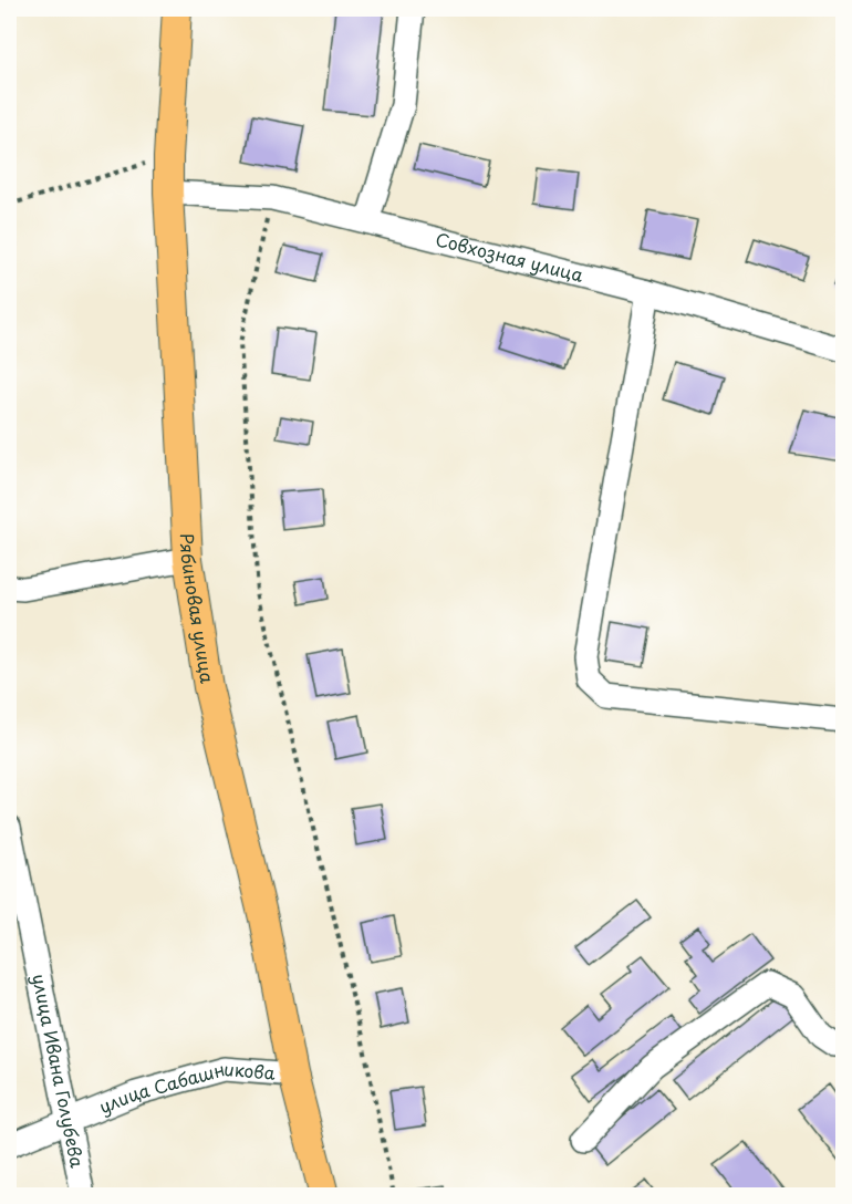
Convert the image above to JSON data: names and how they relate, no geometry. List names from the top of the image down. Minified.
{"streets":{"main road":["Рябиновая улица"],"street":["Совхозная улица","улица Ивана Голубева","улица Сабашникова"]},"crossings":[["Совхозная улица","Рябиновая улица"],["Рябиновая улица","улица Сабашникова"],["улица Ивана Голубева","улица Сабашникова"]]}
